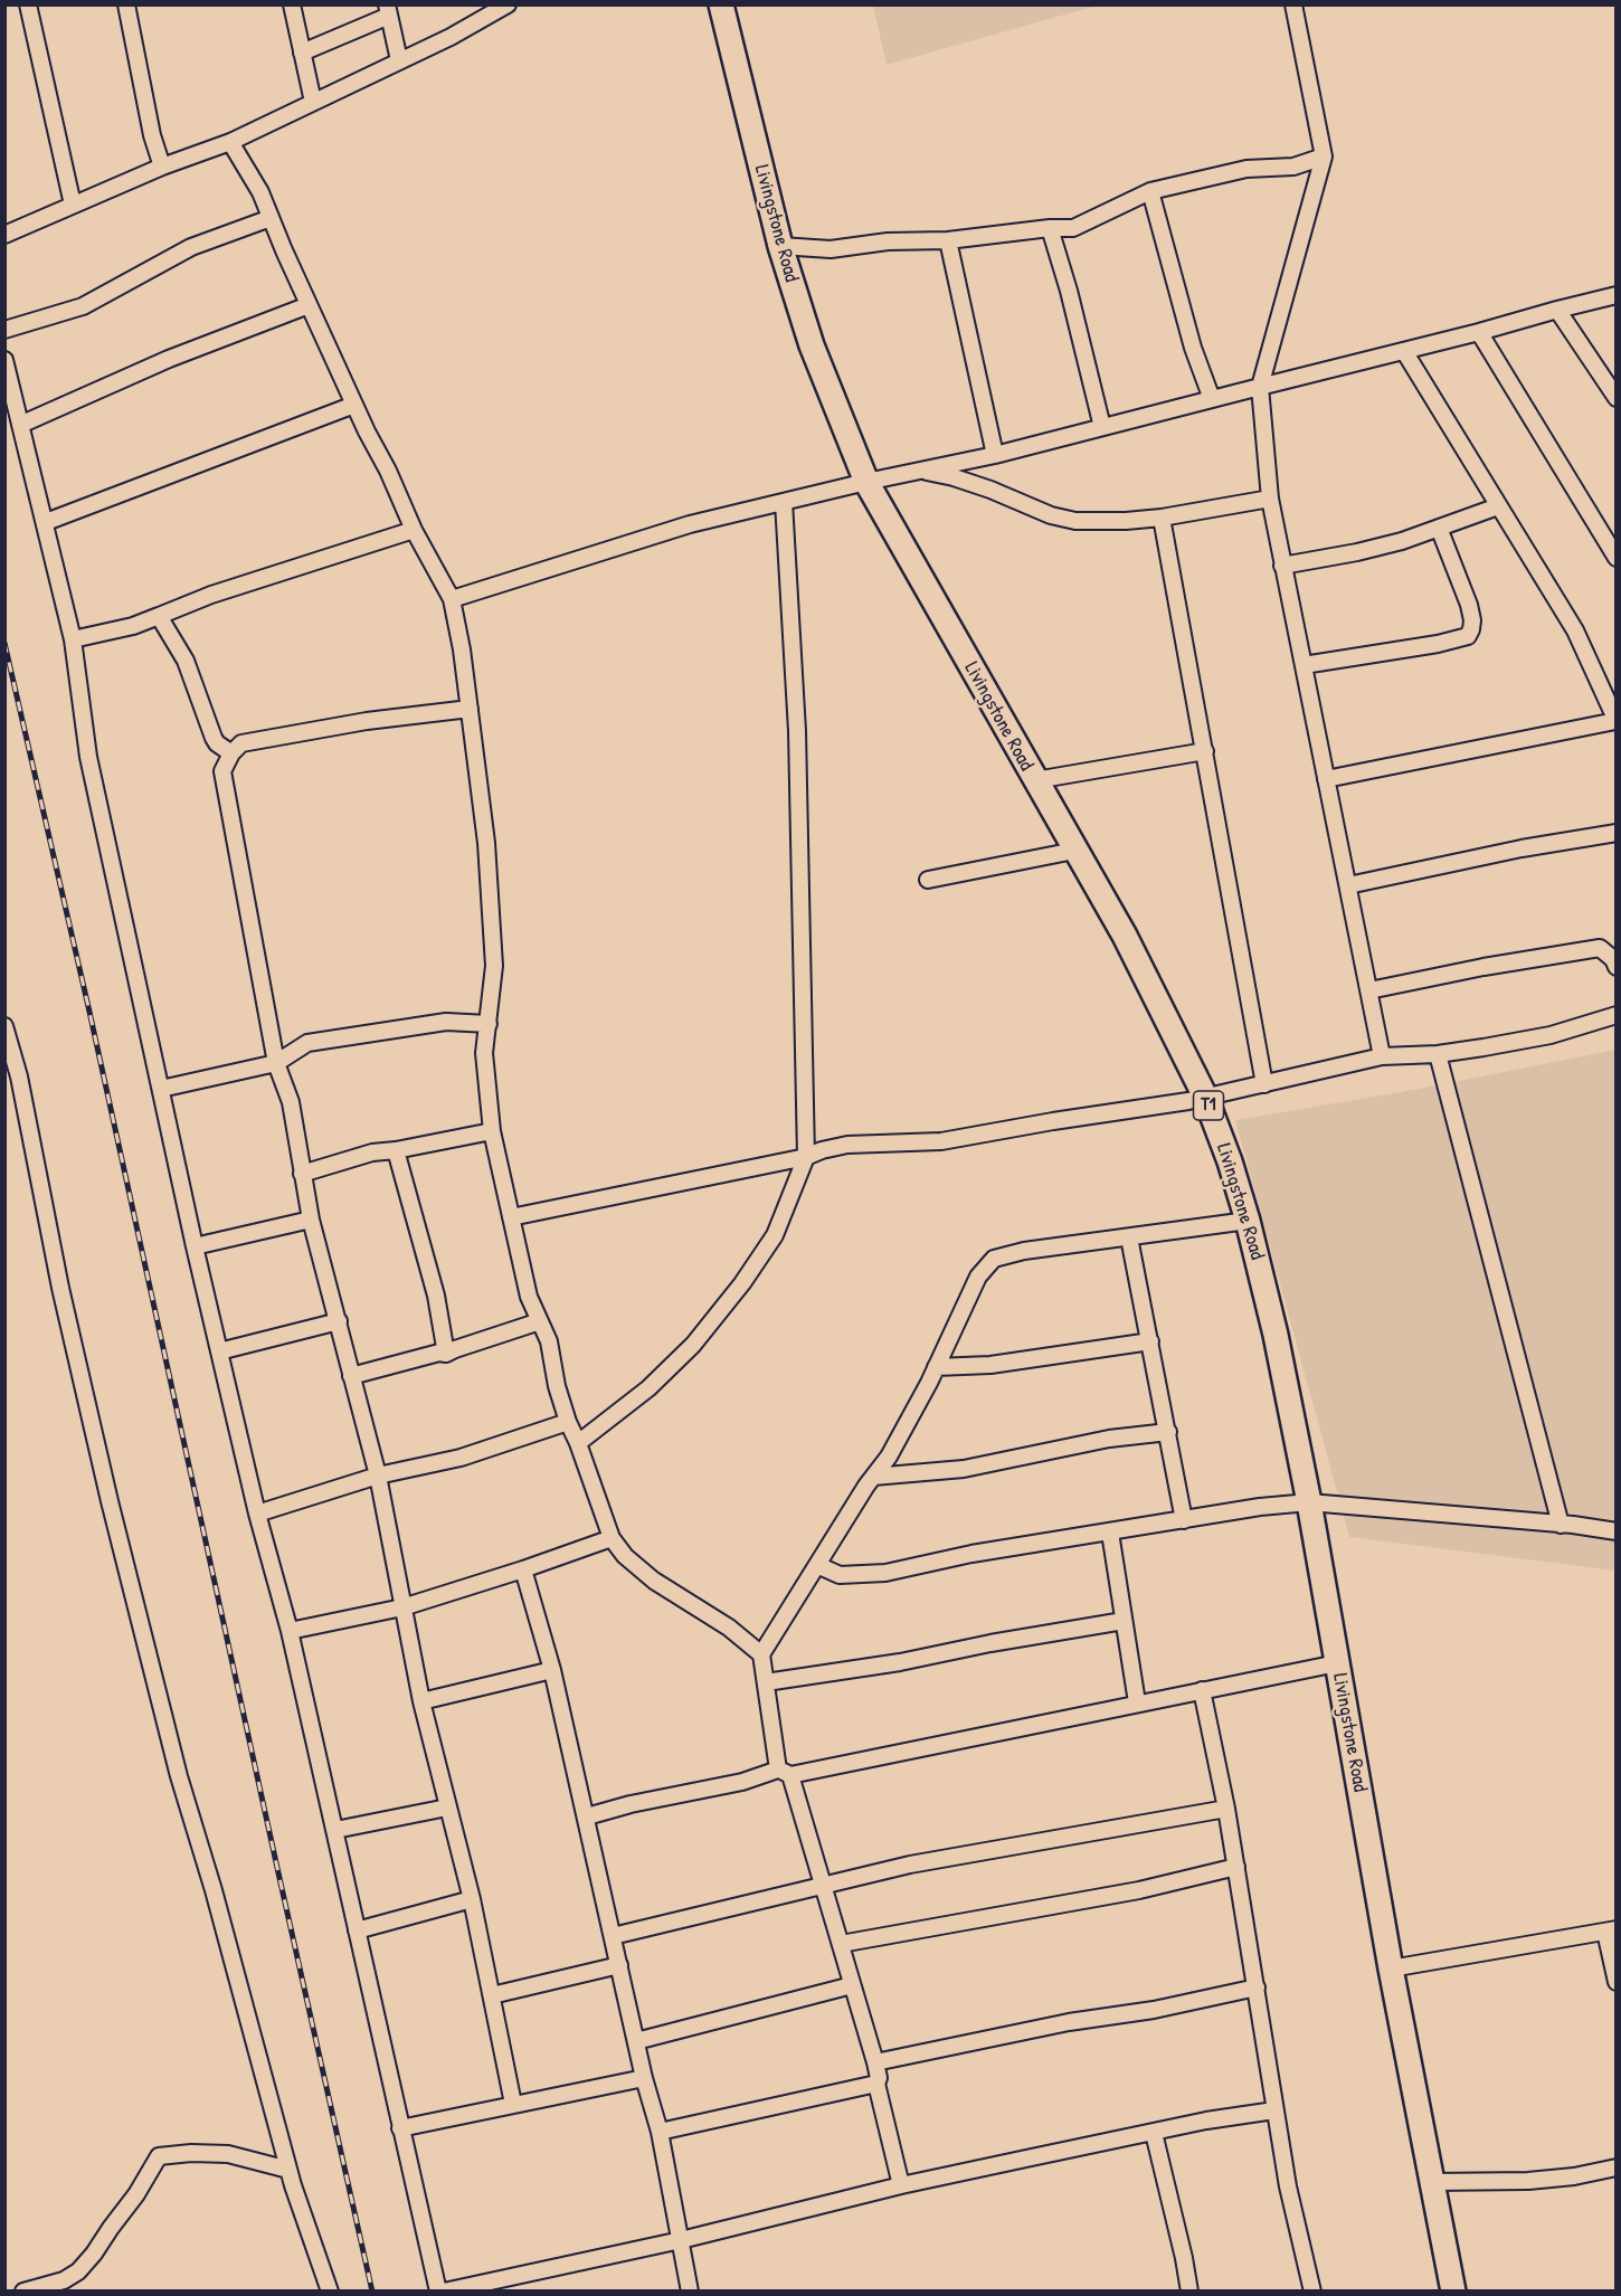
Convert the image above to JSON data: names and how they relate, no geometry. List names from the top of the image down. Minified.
{"streets":{"highway":["Livingstone Road","T1"]}}
